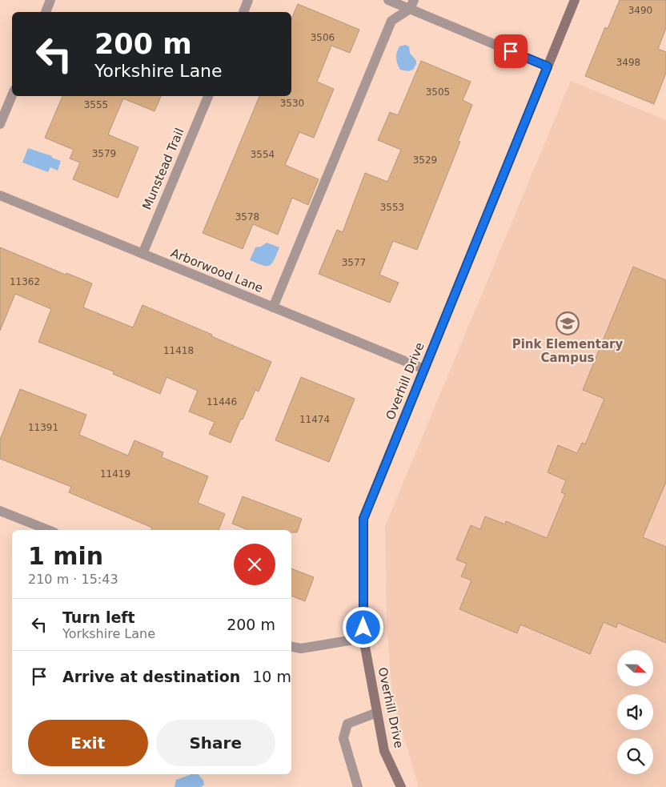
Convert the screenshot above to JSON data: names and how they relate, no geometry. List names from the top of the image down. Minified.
{"streets":{"street":["Munstead Trail","Arborwood Lane","Overhill Drive"]},"crossings":[["Munstead Trail","Arborwood Lane"],["Arborwood Lane","Overhill Drive"]],"places":{"school or university":["Pink Elementary Campus"]},"house_numbers":["3490","3506","3498","3505","3530","3555","3579","3554","3529","3553","3578","3577","11362","11418","11446","11474","11391","11419"],"north":"right","page":{"turn":["200 m","Yorkshire Lane"],"heading":["1 min","210 m · 15:43"],"list":[{"name":"Turn left","note":"Yorkshire Lane","value":"200 m"},{"name":"Arrive at destination","value":"10 m"}],"buttons":["Exit","Share"]}}
